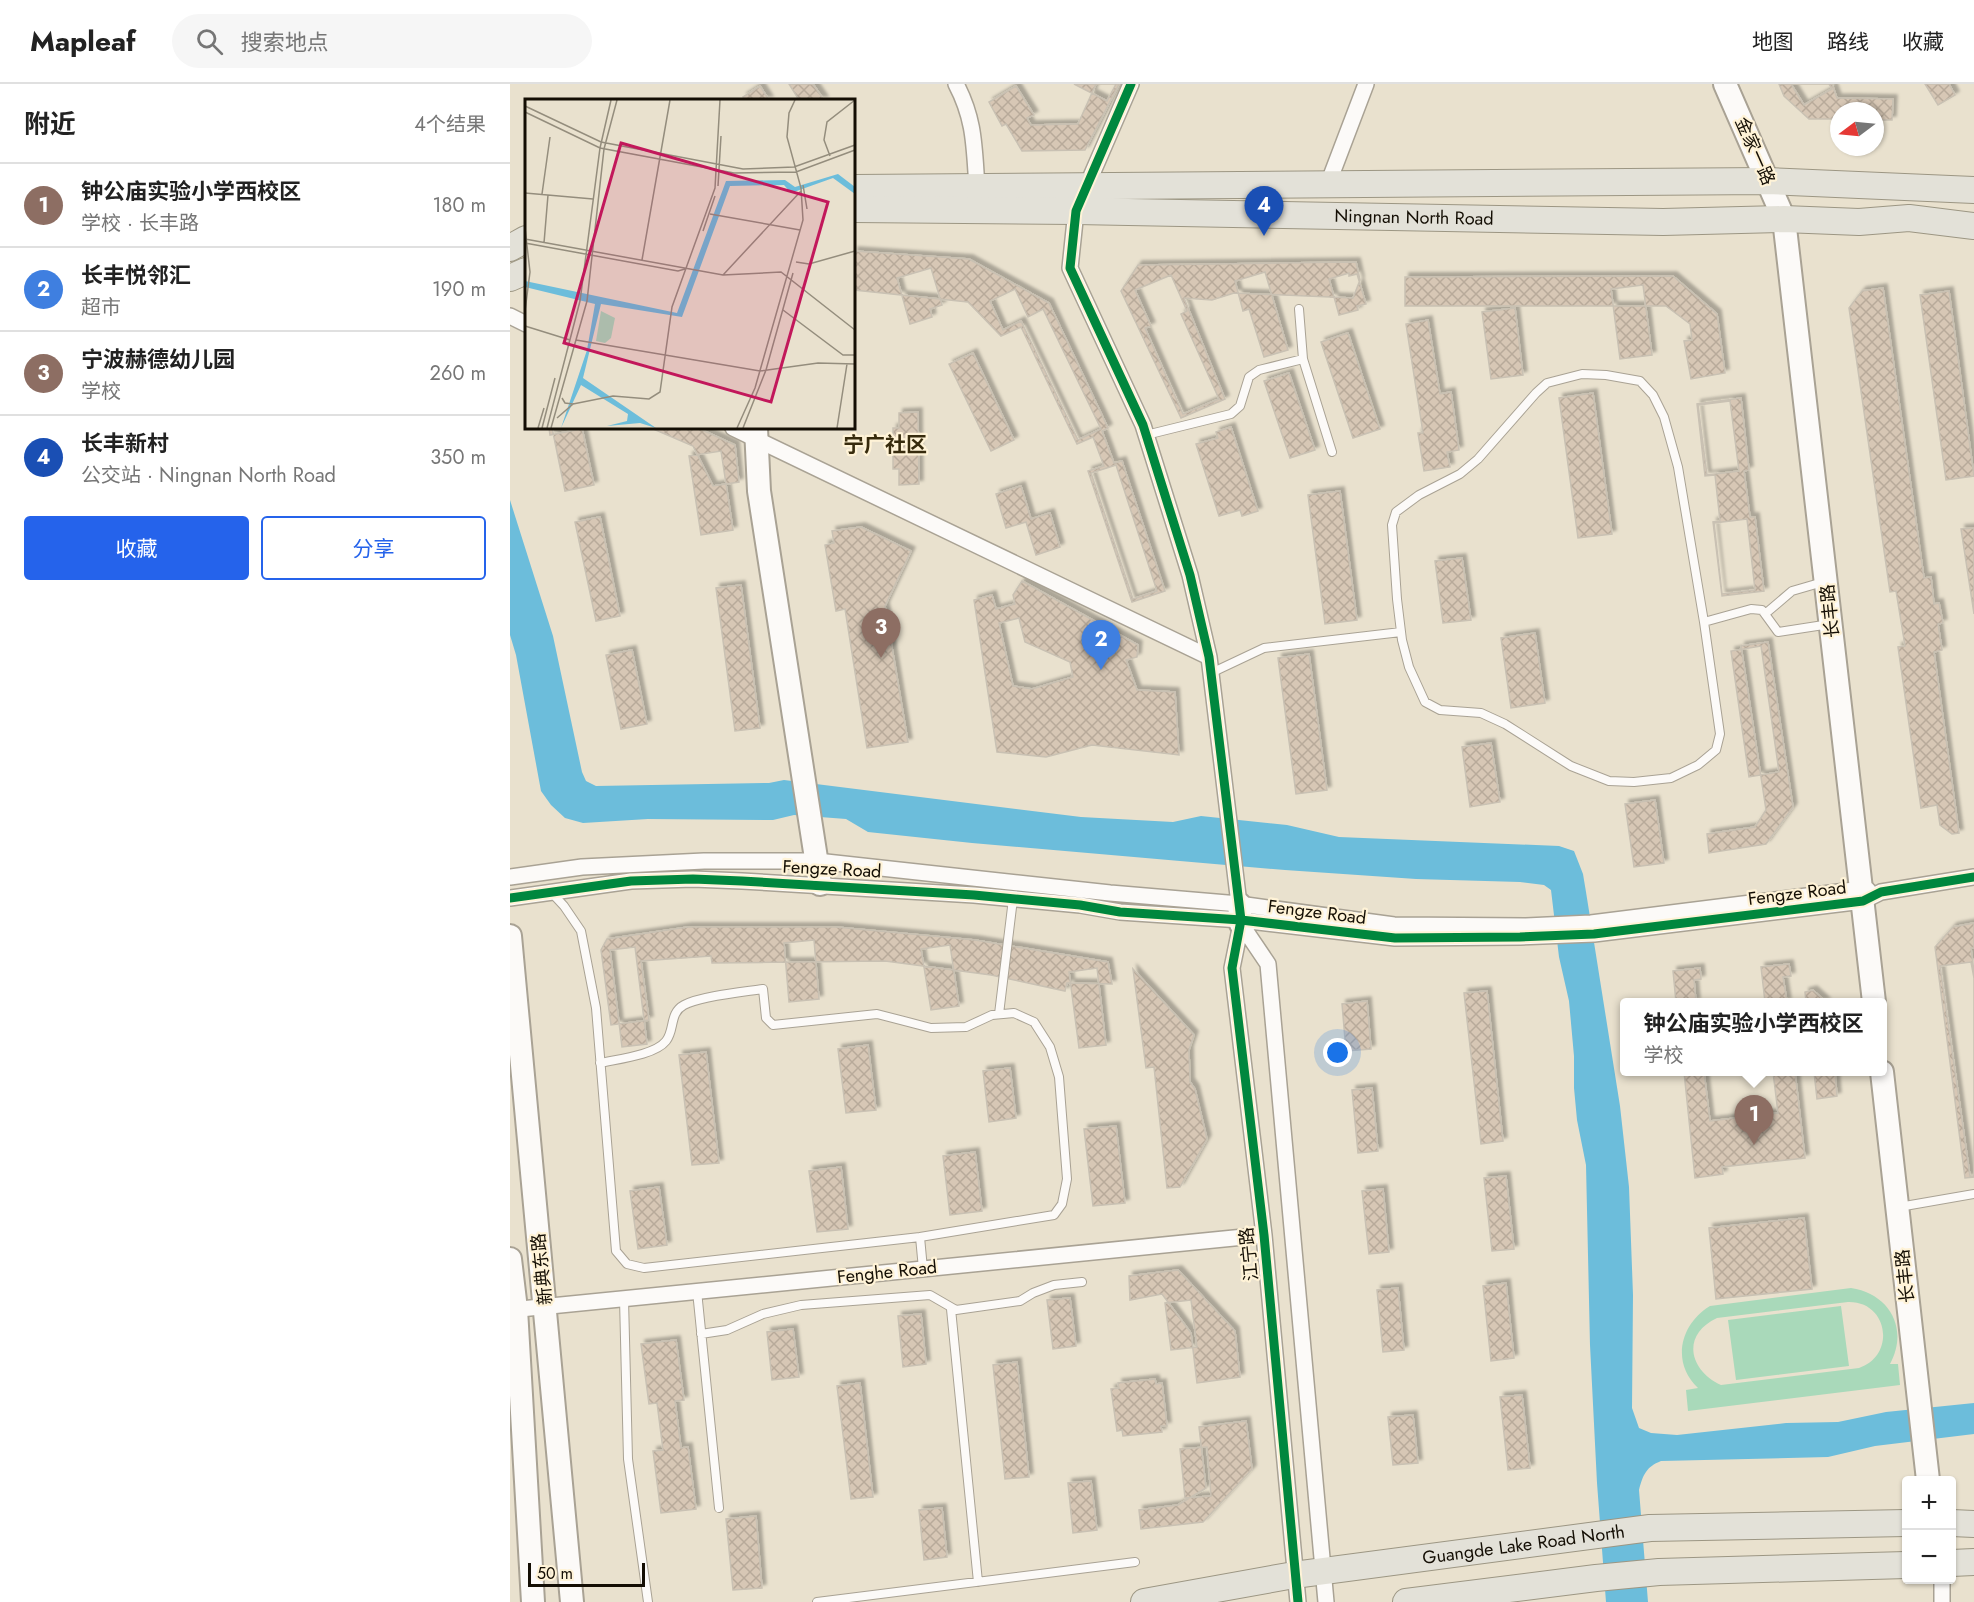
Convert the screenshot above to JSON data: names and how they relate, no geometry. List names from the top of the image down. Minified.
{"streets":{"main road":["Ningnan North Road","Guangde Lake Road North"],"street":["金家一路","长丰路","Fengze Road","江宁路","新典东路","Fenghe Road"]},"crossings":[["金家一路","Ningnan North Road"],["金家一路","长丰路"],["Ningnan North Road","长丰路"],["长丰路","Fengze Road"],["Fengze Road","江宁路"],["江宁路","Fenghe Road"],["江宁路","Guangde Lake Road North"],["新典东路","Fenghe Road"]],"districts":["宁广社区"],"scale_bar":"50 m","north":"left","page":{"header":"Mapleaf","search":"搜索地点","nav":["地图","路线","收藏"],"heading":["附近","4个结果"],"list":[{"mark":"1","name":"钟公庙实验小学西校区","note":"学校 · 长丰路","value":"180 m"},{"mark":"2","name":"长丰悦邻汇","note":"超市","value":"190 m"},{"mark":"3","name":"宁波赫德幼儿园","note":"学校","value":"260 m"},{"mark":"4","name":"长丰新村","note":"公交站 · Ningnan North Road","value":"350 m"}],"pins":["4","3","2","1"],"buttons":["收藏","分享"],"popup":["钟公庙实验小学西校区","学校"],"map_buttons":["+","−"],"scale":"50 m"}}
